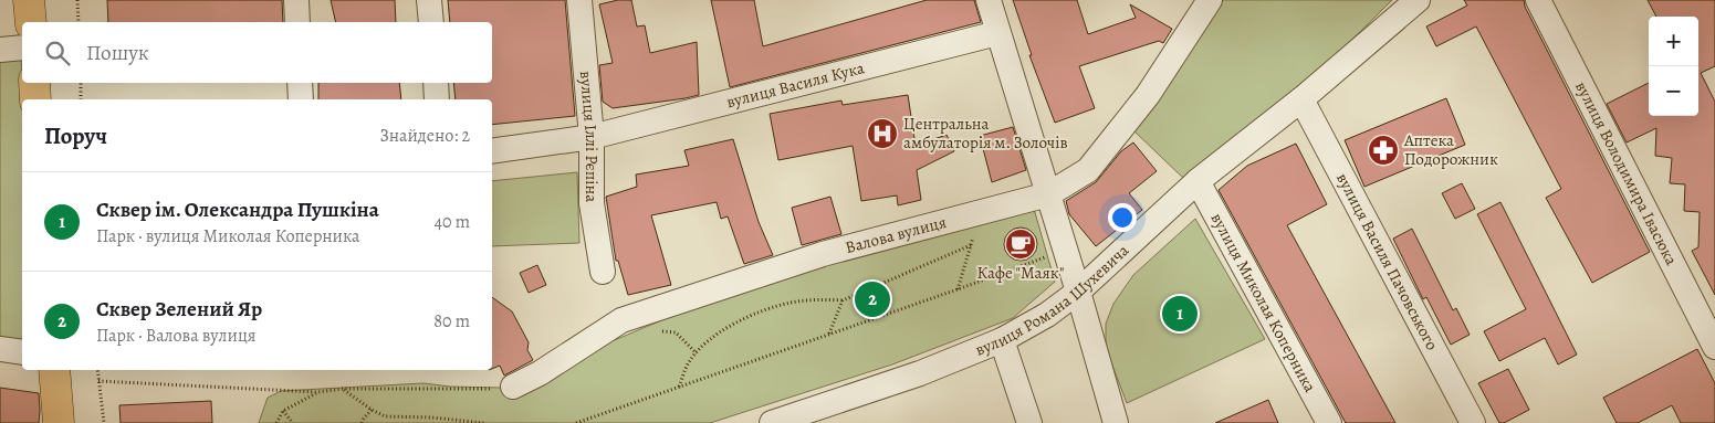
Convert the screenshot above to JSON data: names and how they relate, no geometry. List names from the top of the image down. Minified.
{"streets":{"street":["вулиця Василя Кука","вулиця Іллі Рєпіна","вулиця Володимира Івасюка","Валова вулиця","вулиця Василя Пачовського","вулиця Романа Шухевича","вулиця Миколая Коперника"]},"crossings":[["вулиця Василя Кука","вулиця Іллі Рєпіна"],["вулиця Василя Пачовського","вулиця Романа Шухевича"],["вулиця Романа Шухевича","вулиця Миколая Коперника"]],"places":{"hospital":["Центральна амбулаторія м. Золочів"],"pharmacy":["Аптека Подорожник"],"cafe":["Кафе \"Маяк\""]},"page":{"map_buttons":["+","−"],"search":"Пошук","heading":["Поруч","Знайдено: 2"],"list":[{"mark":"1","name":"Сквер ім. Олександра Пушкіна","note":"Парк · вулиця Миколая Коперника","value":"40 m"},{"mark":"2","name":"Сквер Зелений Яр","note":"Парк · Валова вулиця","value":"80 m"}],"pins":["2","1"]}}
